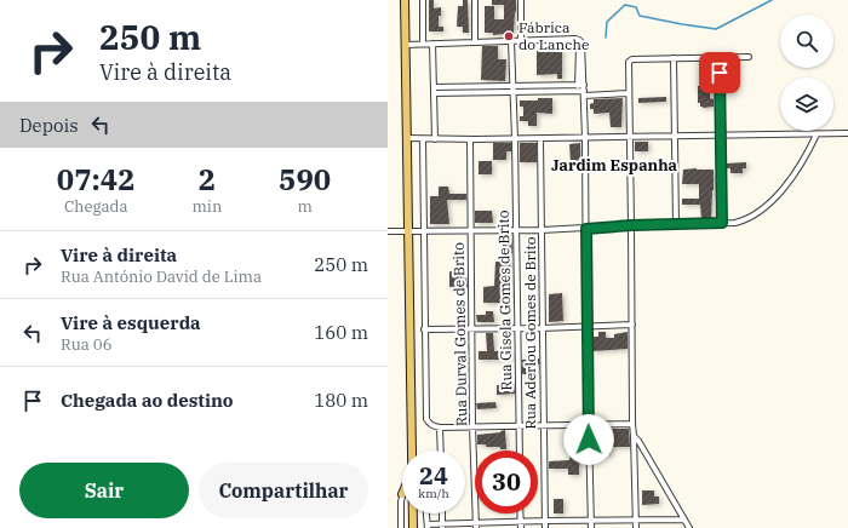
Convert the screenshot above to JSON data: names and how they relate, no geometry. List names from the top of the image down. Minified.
{"streets":{"street":["Rua Gisela Gomes de Brito","Rua Aderlou Gomes de Brito","Rua Durval Gomes de Brito"]},"districts":["Jardim Espanha"],"places":["Fábrica do Lanche"],"page":{"turn":["250 m","Vire à direita"],"then":"Depois","eta":["07:42","Chegada","2","min","590","m"],"list":[{"name":"Vire à direita","note":"Rua António David de Lima","value":"250 m"},{"name":"Vire à esquerda","note":"Rua 06","value":"160 m"},{"name":"Chegada ao destino","value":"180 m"}],"speed":"24 km/h","limit":"30","buttons":["Sair","Compartilhar"]}}
